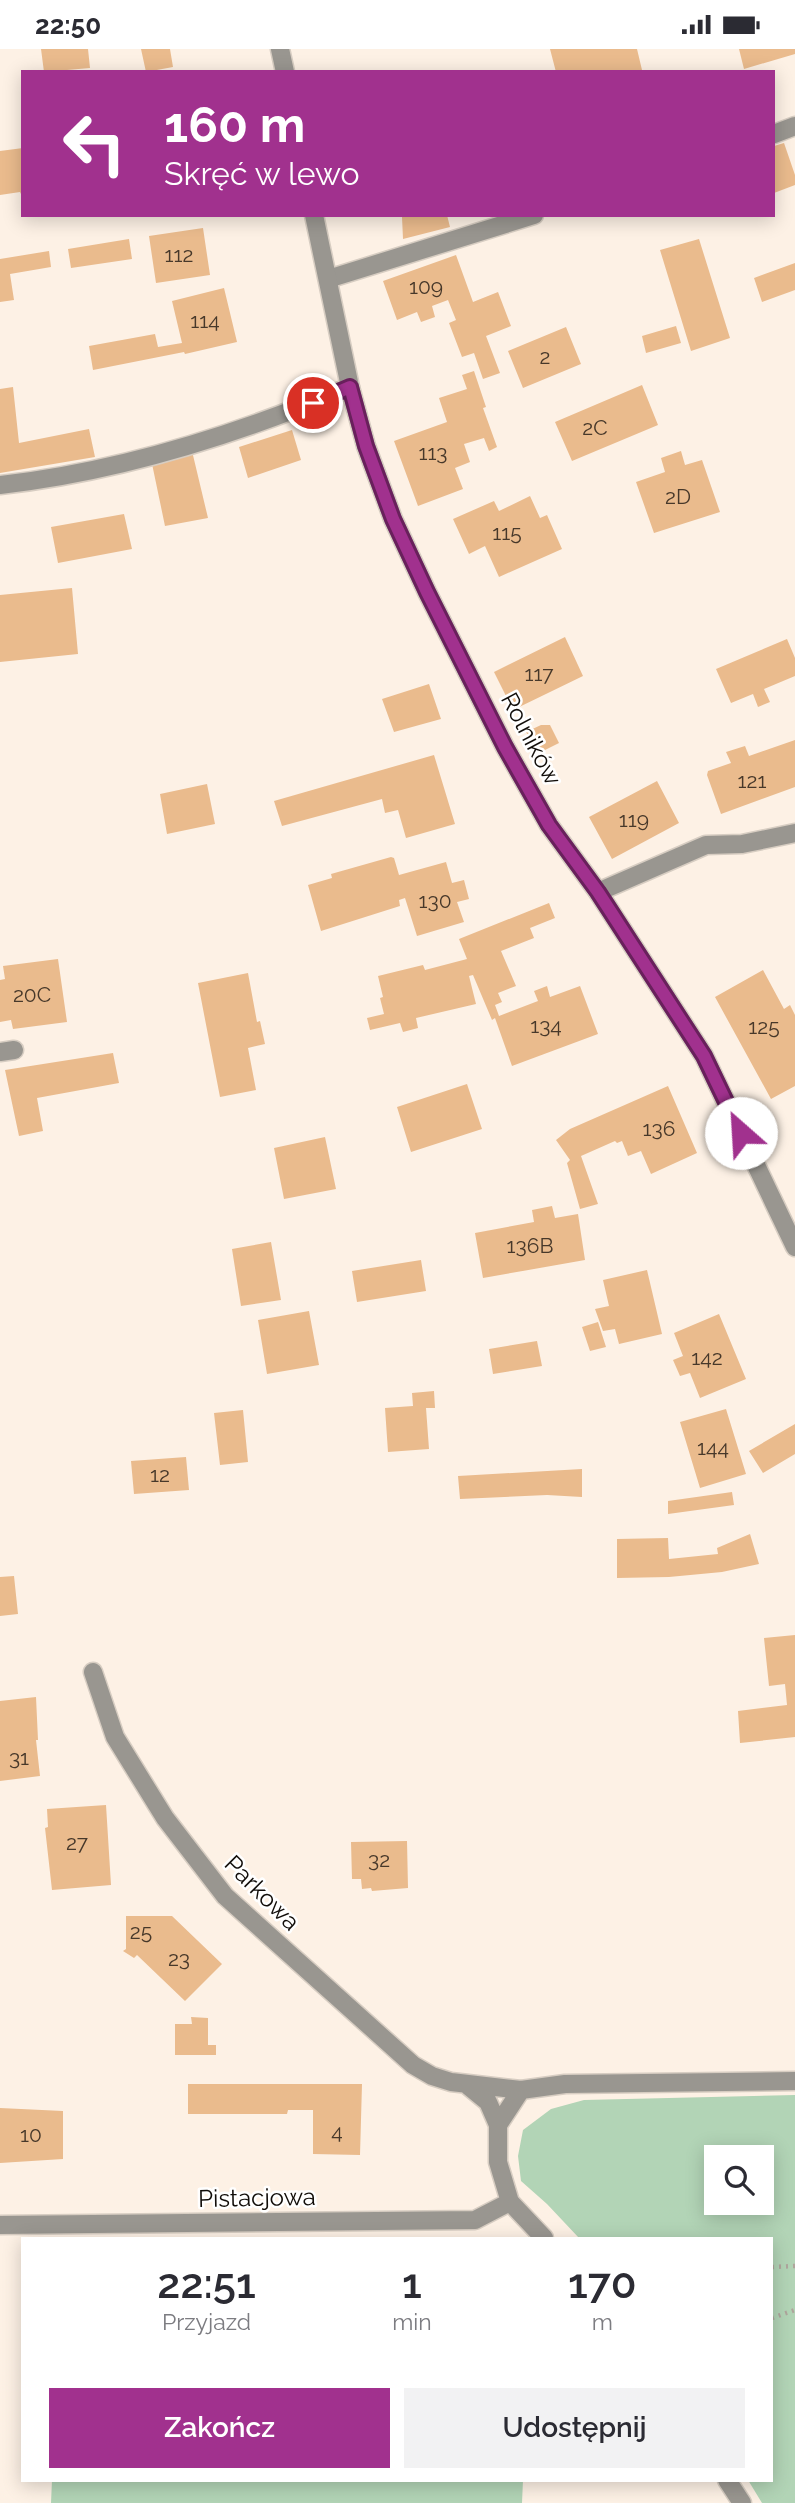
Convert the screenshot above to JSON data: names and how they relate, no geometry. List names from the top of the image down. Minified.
{"streets":{"street":["Rolników","Parkowa","Pistacjowa"]},"house_numbers":["112","109","114","2","2C","113","2D","115","117","121","119","130","20C","134","125","136","136B","142","144","12","31","27","32","25","23","4","10"],"page":{"status":"22:50","turn":["160 m","Skręć w lewo"],"eta":["22:51","Przyjazd","1","min","170","m"],"buttons":["Zakończ","Udostępnij"]}}
